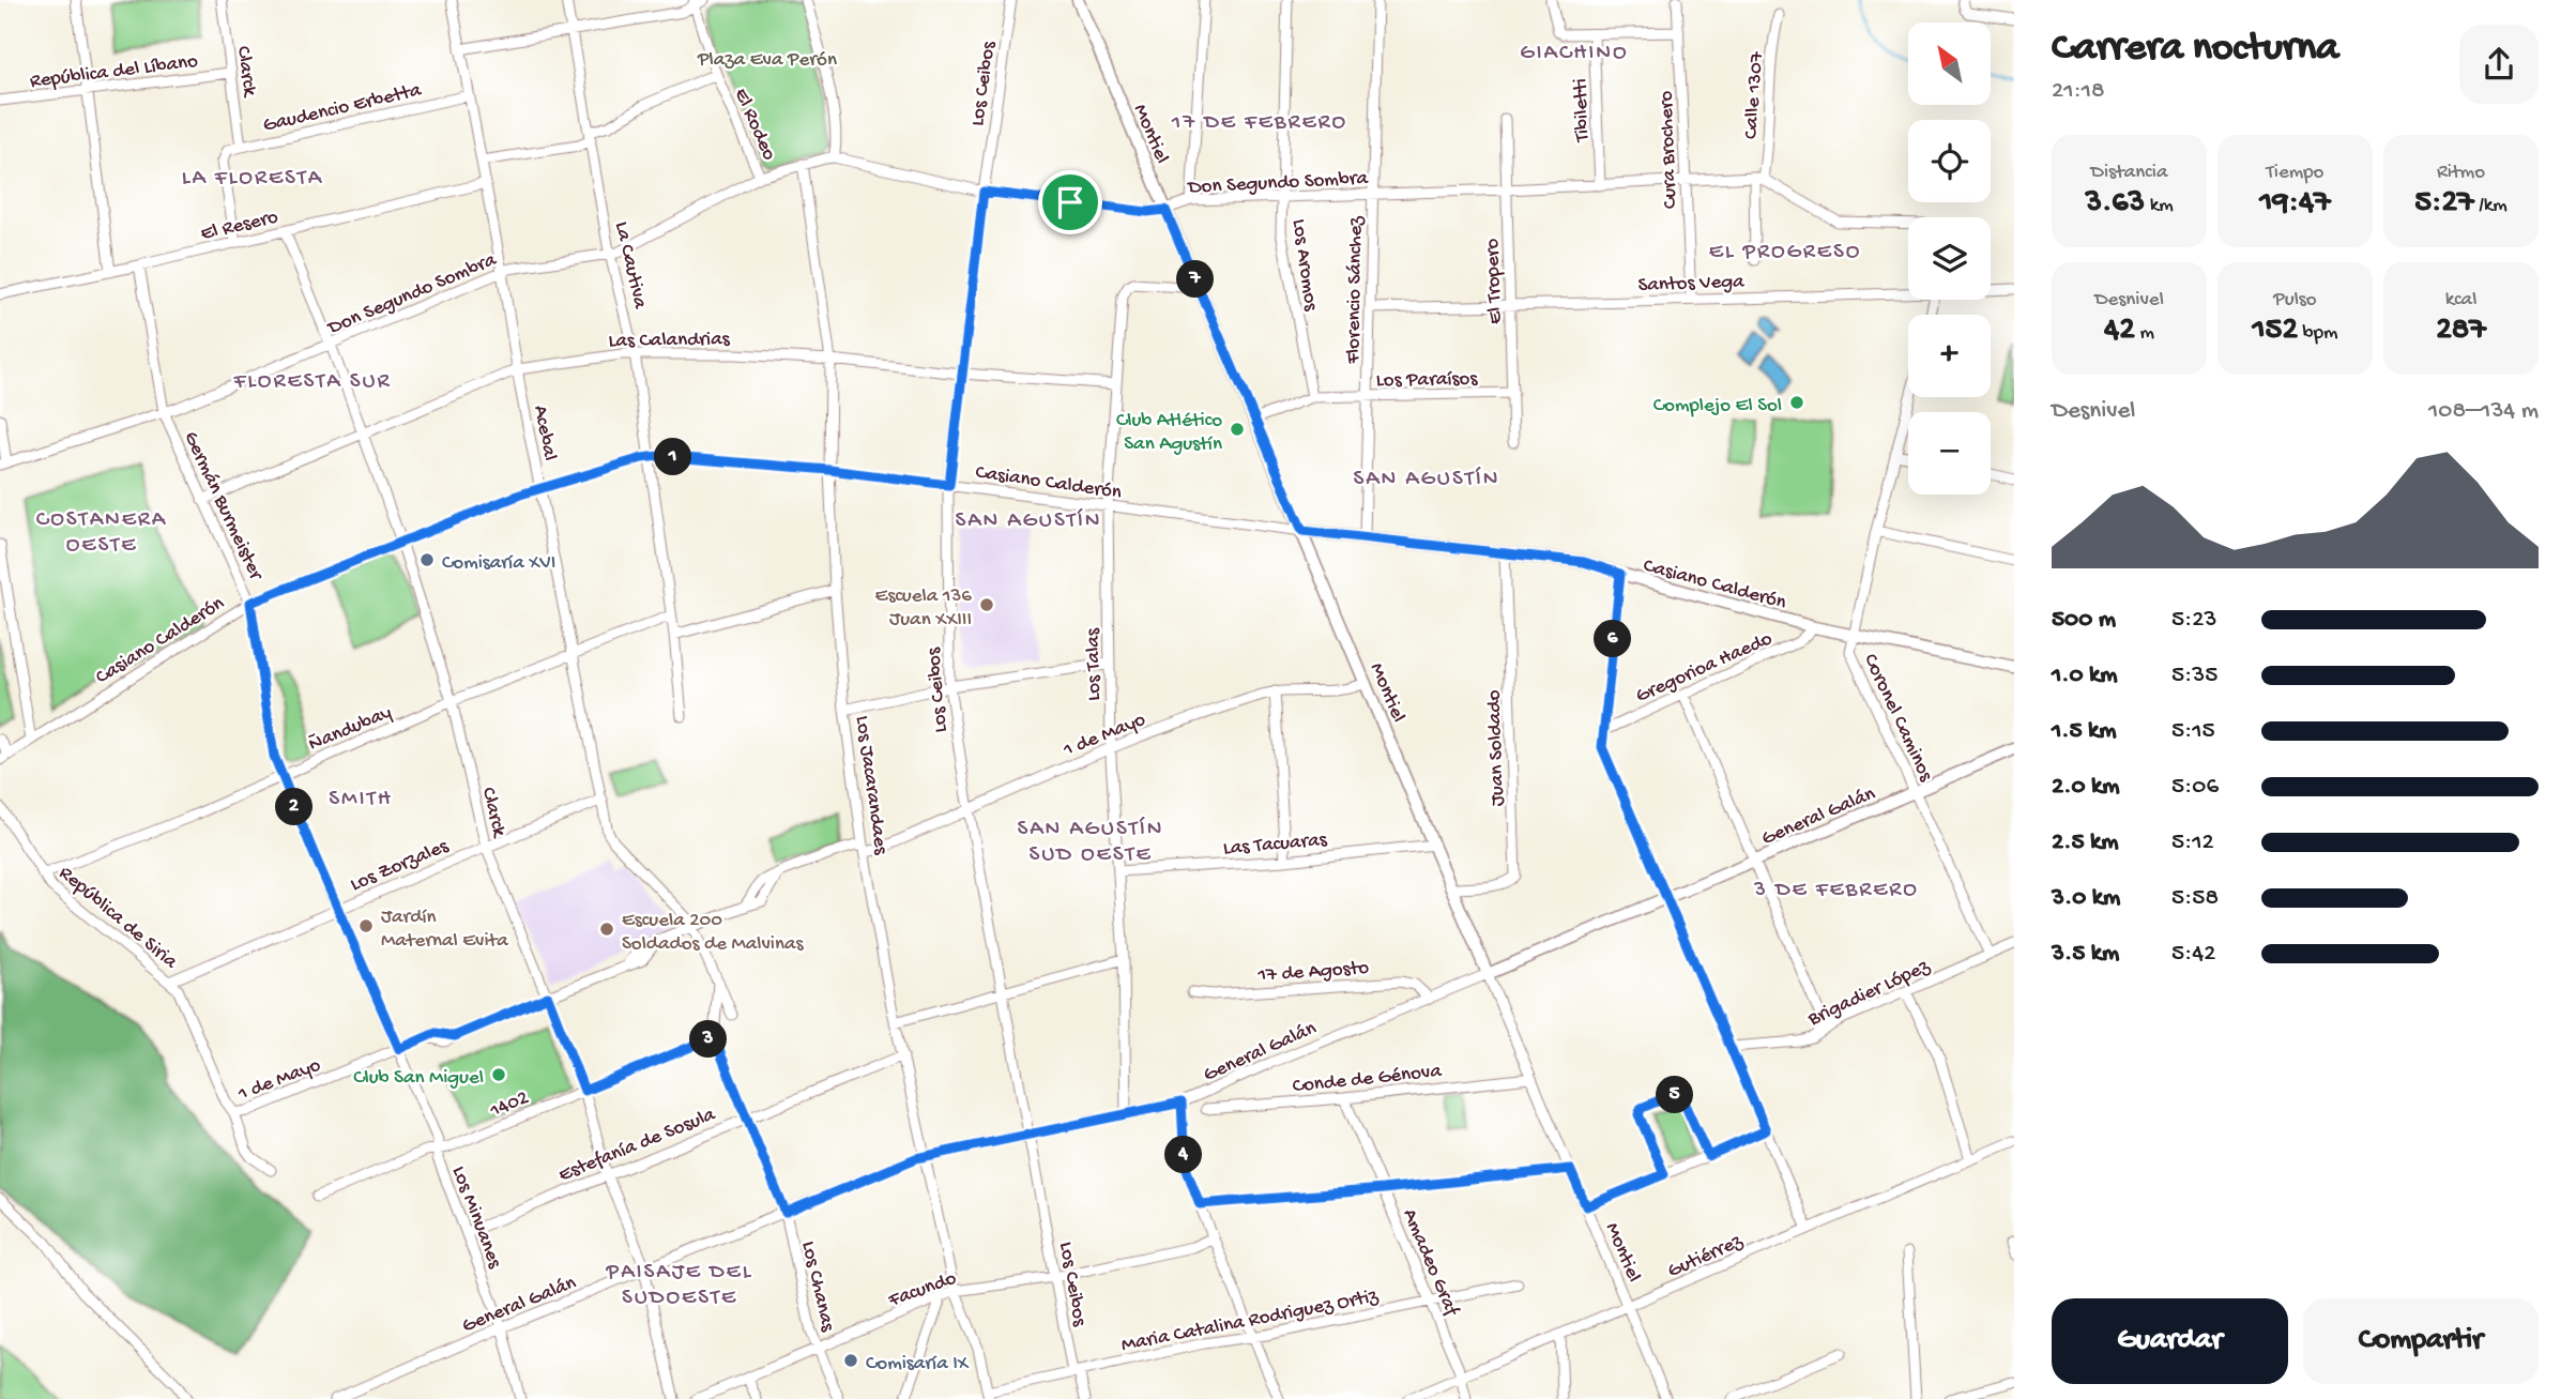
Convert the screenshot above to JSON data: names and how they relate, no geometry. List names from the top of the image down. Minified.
{"streets":{"street":["República del Líbano","Clarck","Los Ceibos","Calle 1307","Gaudencio Erbetta","Tibiletti","El Rodeo","Montiel","Cura Brochero","Don Segundo Sombra","El Resero","La Cautiva","Los Aromos","Santos Vega","El Tropero","Florencio Sánchez","Las Calandrias","Los Paraísos","Acebal","Casiano Calderón","Germán Burmeister","Los Talas","Gregorioa Haedo","Coronel Caminos","Ñandubay","1 de Mayo","Juan Soldado","Los Jacarandaes","General Galán","Las Tacuaras","Los Zorzales","República de Siria","17 de Agosto","Brigadier López","Conde de Génova","1402","Estefanía de Sosula","Los Minuanes","Gutiérrez","Amadeo Graf","Los Chanas","Facundo","Maria Catalina Rodriguez Ortiz"]},"crossings":[["República del Líbano","Clarck"],["Clarck","Gaudencio Erbetta"],["Clarck","Don Segundo Sombra"],["Clarck","El Resero"],["Clarck","Las Calandrias"],["Clarck","Casiano Calderón"],["Clarck","Ñandubay"],["Clarck","1 de Mayo"],["Clarck","General Galán"],["Clarck","Los Zorzales"],["Clarck","1402"],["Clarck","Estefanía de Sosula"],["Los Ceibos","Don Segundo Sombra"],["Los Ceibos","Las Calandrias"],["Los Ceibos","Casiano Calderón"],["Los Ceibos","1 de Mayo"],["Los Ceibos","General Galán"],["Los Ceibos","Facundo"],["Los Ceibos","Maria Catalina Rodriguez Ortiz"],["Calle 1307","Don Segundo Sombra"],["Gaudencio Erbetta","El Resero"],["Gaudencio Erbetta","Acebal"],["Tibiletti","Don Segundo Sombra"],["El Rodeo","Don Segundo Sombra"],["Montiel","Don Segundo Sombra"],["Montiel","Los Paraísos"],["Montiel","Casiano Calderón"],["Montiel","Los Talas"],["Montiel","1 de Mayo"],["Montiel","Juan Soldado"],["Montiel","General Galán"],["Montiel","Las Tacuaras"],["Montiel","Conde de Génova"],["Montiel","Gutiérrez"],["Cura Brochero","Don Segundo Sombra"],["Cura Brochero","Santos Vega"],["Don Segundo Sombra","La Cautiva"],["Don Segundo Sombra","Los Aromos"],["Don Segundo Sombra","El Tropero"],["Don Segundo Sombra","Florencio Sánchez"],["Don Segundo Sombra","Acebal"],["Don Segundo Sombra","Germán Burmeister"],["Don Segundo Sombra","Los Jacarandaes"],["El Resero","Acebal"],["El Resero","Germán Burmeister"],["La Cautiva","Las Calandrias"],["La Cautiva","Casiano Calderón"],["La Cautiva","Ñandubay"],["Los Aromos","Los Paraísos"],["Santos Vega","El Tropero"],["Santos Vega","Florencio Sánchez"],["El Tropero","Los Paraísos"],["Florencio Sánchez","Los Paraísos"],["Florencio Sánchez","Casiano Calderón"],["Las Calandrias","Acebal"],["Las Calandrias","Germán Burmeister"],["Las Calandrias","Los Talas"],["Las Calandrias","Los Jacarandaes"],["Acebal","Casiano Calderón"],["Acebal","Ñandubay"],["Acebal","1 de Mayo"],["Acebal","Los Zorzales"],["Acebal","Los Chanas"],["Casiano Calderón","Germán Burmeister"],["Casiano Calderón","Los Talas"],["Casiano Calderón","Gregorioa Haedo"],["Casiano Calderón","Coronel Caminos"],["Casiano Calderón","Juan Soldado"],["Casiano Calderón","Los Jacarandaes"],["Germán Burmeister","Ñandubay"],["Germán Burmeister","1 de Mayo"],["Germán Burmeister","Los Zorzales"],["Germán Burmeister","Los Minuanes"],["Los Talas","1 de Mayo"],["Los Talas","General Galán"],["Los Talas","Las Tacuaras"],["Coronel Caminos","General Galán"],["Coronel Caminos","Brigadier López"],["Ñandubay","República de Siria"],["1 de Mayo","Los Jacarandaes"],["1 de Mayo","República de Siria"],["1 de Mayo","Los Minuanes"],["1 de Mayo","Los Chanas"],["Los Jacarandaes","General Galán"],["Los Jacarandaes","Estefanía de Sosula"],["Los Jacarandaes","Facundo"],["Los Jacarandaes","Maria Catalina Rodriguez Ortiz"],["General Galán","17 de Agosto"],["General Galán","Los Minuanes"],["General Galán","Los Chanas"],["Los Zorzales","República de Siria"],["Conde de Génova","Amadeo Graf"],["1402","Los Minuanes"],["1402","Los Chanas"],["Estefanía de Sosula","Los Minuanes"],["Estefanía de Sosula","Los Chanas"],["Gutiérrez","Amadeo Graf"],["Amadeo Graf","Maria Catalina Rodriguez Ortiz"],["Los Chanas","Facundo"]],"districts":["GIACHINO","17 DE FEBRERO","LA FLORESTA","EL PROGRESO","FLORESTA SUR","SAN AGUSTÍN","COSTANERA OESTE","SAN AGUSTÍN","SMITH","SAN AGUSTÍN SUD OESTE","3 DE FEBRERO","PAISAJE DEL SUDOESTE"],"parks":["Plaza Eva Perón"],"places":["Complejo El Sol","Club Atlético San Agustín","Comisaría XVI","Escuela 136 Juan XXIII","Jardín Maternal Evita","Escuela 200 Soldados de Malvinas","Club San Miguel","Comisaría IX"],"north":"top left","page":{"heading":["Carrera nocturna","21:18"],"map_buttons":["+","−"],"stats":[["Distancia","3.63 km"],["Tiempo","19:47"],["Ritmo","5:27 /km"],["Desnivel","42 m"],["Pulso","152 bpm"],["kcal","287"]],"pins":["7","1","6","2","3","5","4"],"chart":["Desnivel","108–134 m"],"list":[{"name":"500 m","note":"5:23"},{"name":"1.0 km","note":"5:35"},{"name":"1.5 km","note":"5:15"},{"name":"2.0 km","note":"5:06"},{"name":"2.5 km","note":"5:12"},{"name":"3.0 km","note":"5:58"},{"name":"3.5 km","note":"5:42"}],"buttons":["Guardar","Compartir"]}}
